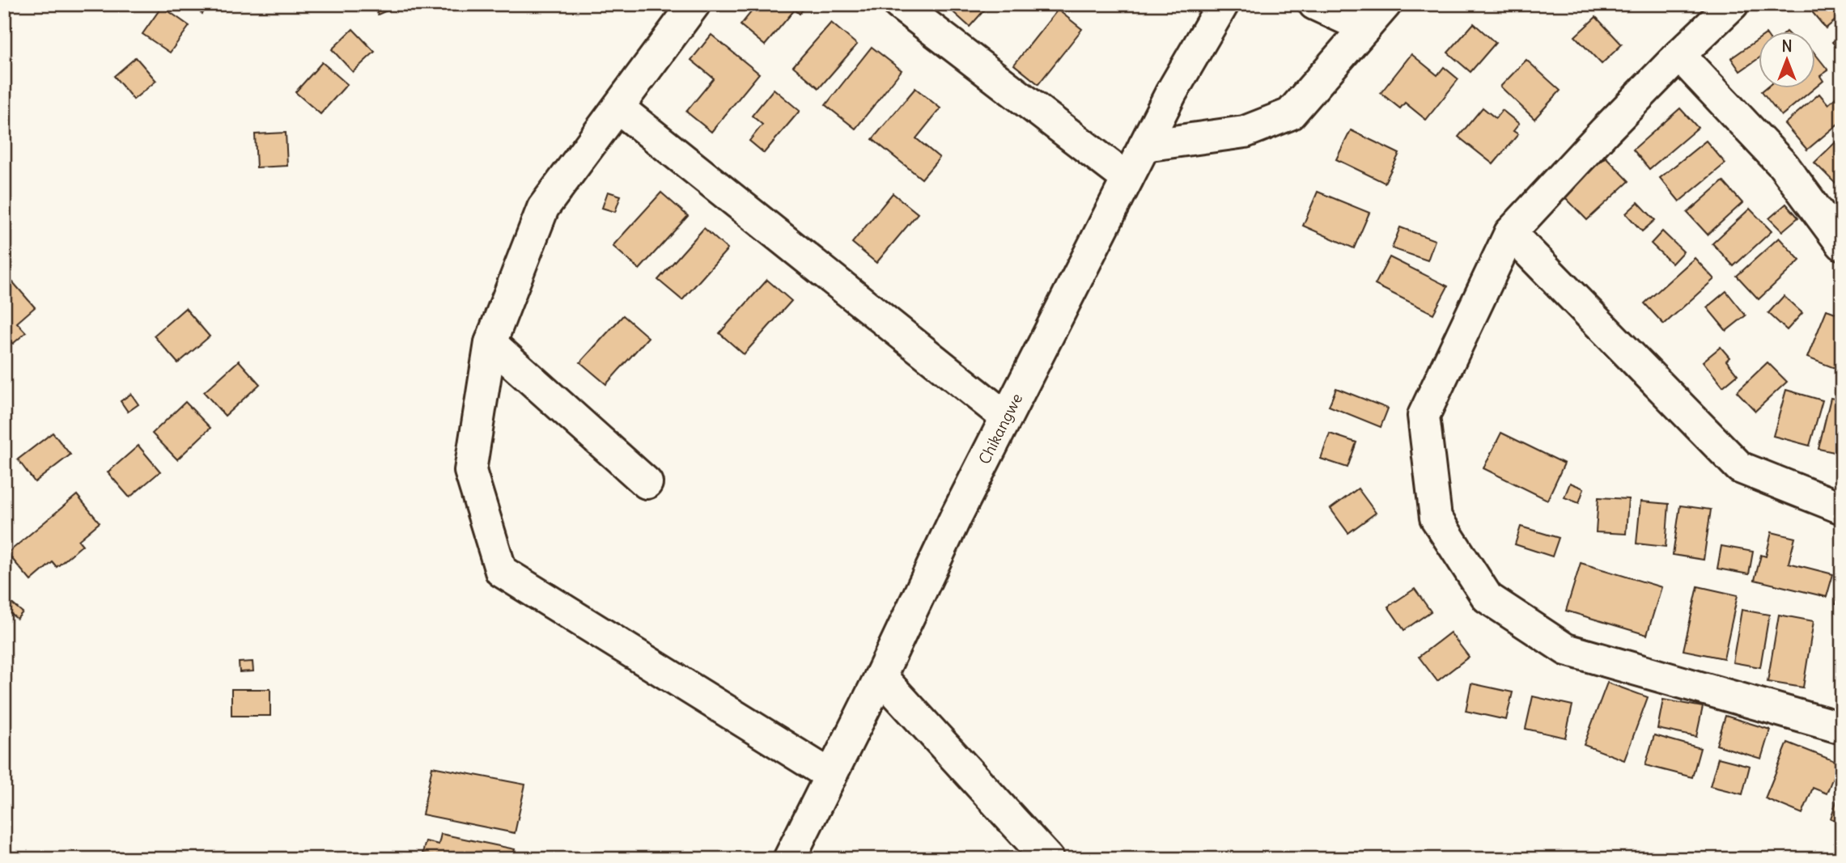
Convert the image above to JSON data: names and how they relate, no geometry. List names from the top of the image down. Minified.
{"streets":{"street":["Chikangwe"]},"north":"top"}
